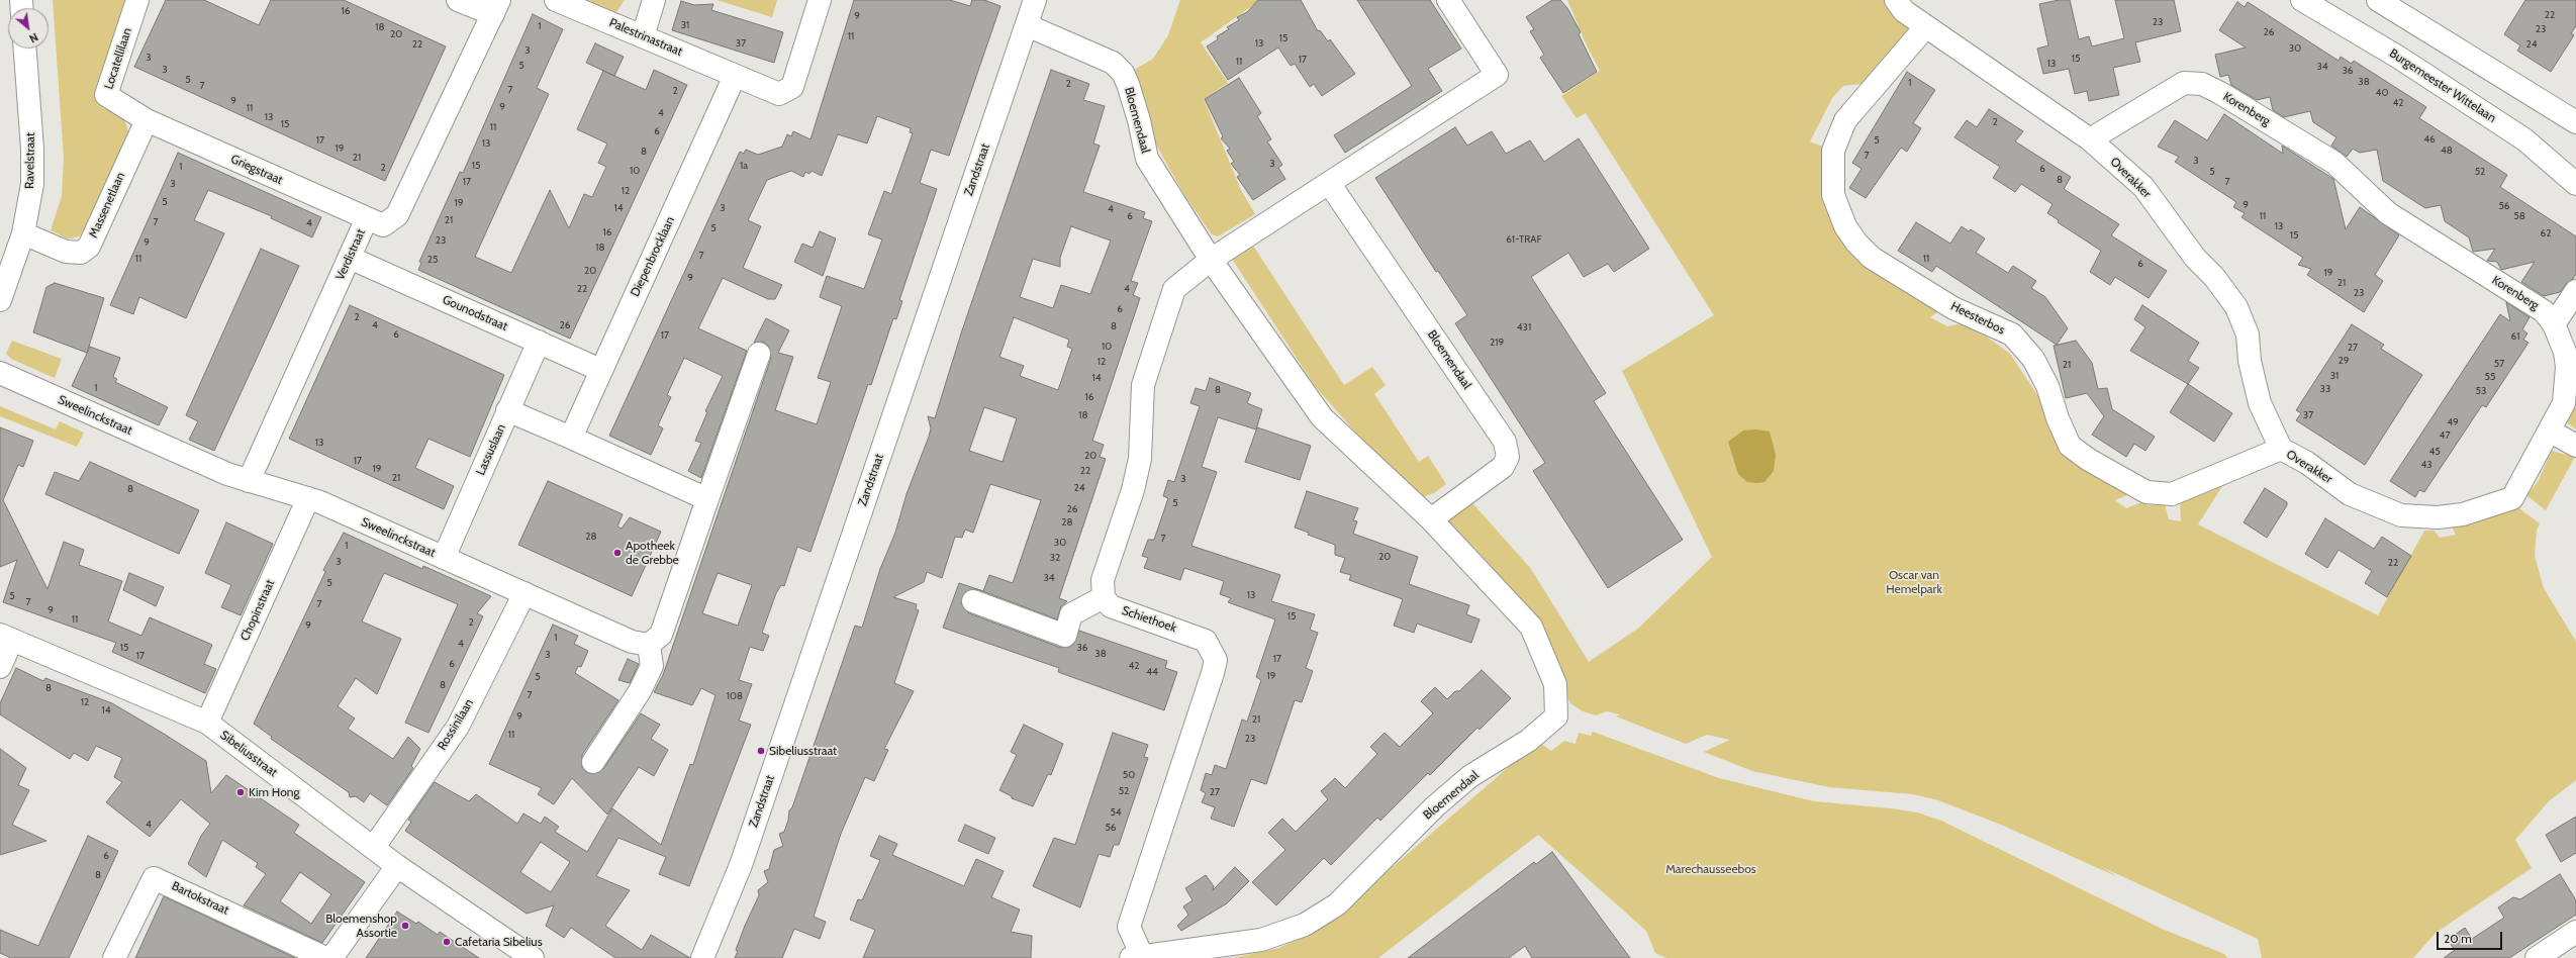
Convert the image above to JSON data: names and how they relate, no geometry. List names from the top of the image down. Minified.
{"streets":{"street":["Palestrinastraat","Locatellilaan","Burgemeester Wittelaan","Korenberg","Bloemendaal","Ravelstraat","Griegstraat","Zandstraat","Overakker","Massenetlaan","Verdistraat","Diepenbrocklaan","Gounodstraat","Heesterbos","Sweelinckstraat","Lassuslaan","Chopinstraat","Schiethoek","Rossinilaan","Sibeliusstraat","Bartokstraat"]},"crossings":[["Palestrinastraat","Diepenbrocklaan"],["Locatellilaan","Griegstraat"],["Locatellilaan","Massenetlaan"],["Korenberg","Overakker"],["Bloemendaal","Zandstraat"],["Bloemendaal","Schiethoek"],["Ravelstraat","Massenetlaan"],["Griegstraat","Massenetlaan"],["Griegstraat","Verdistraat"],["Overakker","Heesterbos"],["Verdistraat","Gounodstraat"],["Verdistraat","Sweelinckstraat"],["Diepenbrocklaan","Gounodstraat"],["Gounodstraat","Lassuslaan"],["Sweelinckstraat","Lassuslaan"],["Sweelinckstraat","Chopinstraat"],["Sweelinckstraat","Rossinilaan"],["Chopinstraat","Sibeliusstraat"],["Rossinilaan","Sibeliusstraat"]],"parks":["Oscar van Hemelpark","Marechausseebos"],"places":["Apotheek de Grebbe","Sibeliusstraat","Kim Hong","Bloemenshop Assortie","Cafetaria Sibelius"],"house_numbers":["16","22","9","23","31","1","18","23","26","20","11","15","37","13","22","24","30","3","3","15","17","11","13","5","34","3","36","5","38","1","2","7","7","2","40","9","42","9","11","4","13","2","15","11","6","46","17","5","13","19","48","8","7","21","3","3","15","1a","1","2","6","10","5","52","8","17","7","3","12","5","19","9","56","14","3","4","6","11","58","21","7","4","13","5","16","62","15","61-TRAF","23","9","18","7","11","11","25","6","20","19","9","21","22","4","23","6","2","4","26","8","431","6","17","61","219","10","27","29","12","57","21","31","55","14","1","33","8","53","16","18","37","49","47","13","45","20","17","43","19","22","21","3","24","8","5","26","28","28","7","30","1","20","32","3","22","34","5","13","5","7","7","9","15","11","2","9","1","4","15","36","38","3","17","17","6","42","44","19","5","8","8","7","108","12","14","9","21","11","23","50","52","27","54","4","56","6","8"],"scale_bar":"20 m","north":"bottom right"}
